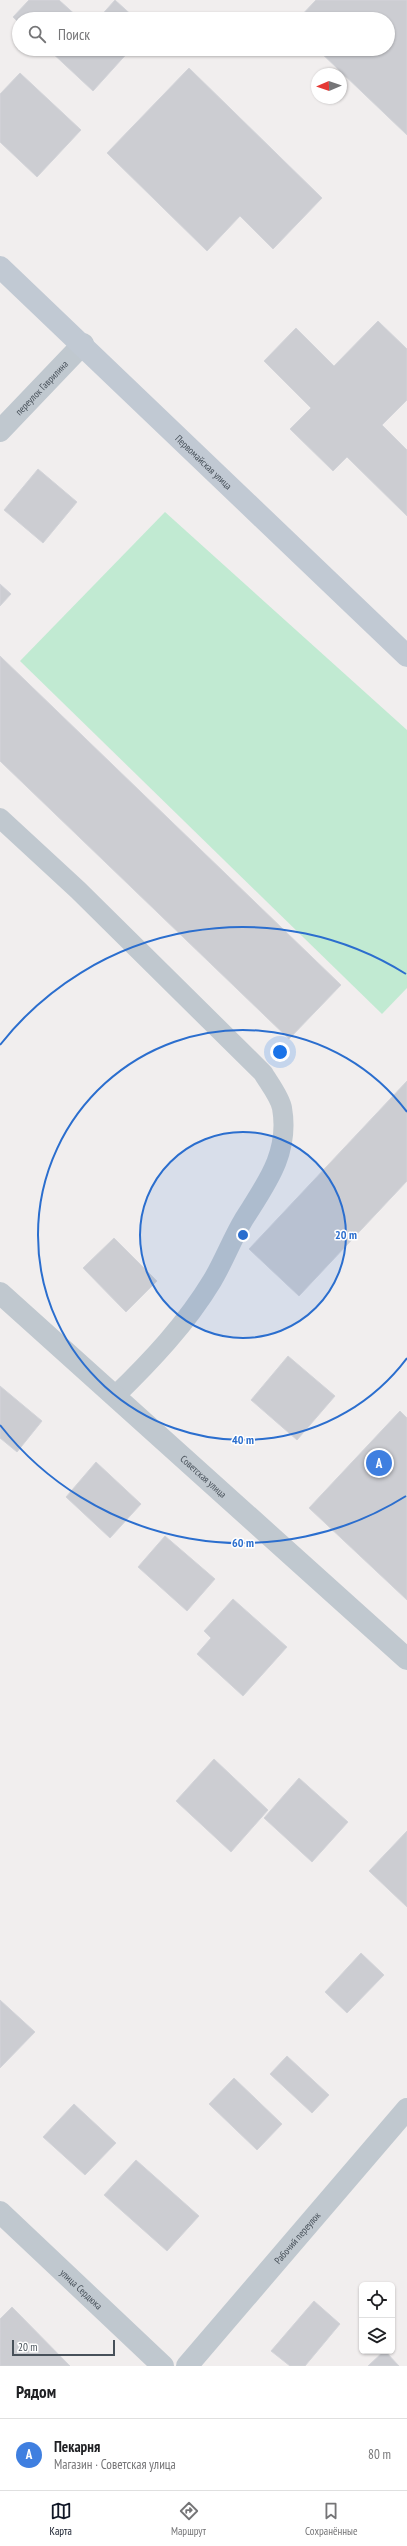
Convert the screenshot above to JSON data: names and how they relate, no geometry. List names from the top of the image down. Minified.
{"streets":{"main road":["Первомайская улица"],"street":["переулок Гаврилина","Советская улица","Рабочий переулок","улица Сердюка"]},"crossings":[["переулок Гаврилина","Первомайская улица"]],"scale_bar":"20 m","north":"left","page":{"search":"Поиск","pins":"A","scale":"20 m","heading":"Рядом","list":[{"mark":"A","name":"Пекарня","note":"Магазин · Советская улица","value":"80 m"}],"nav":["Карта","Маршрут","Сохранённые"]},"rings":["20 m","40 m","60 m"]}
